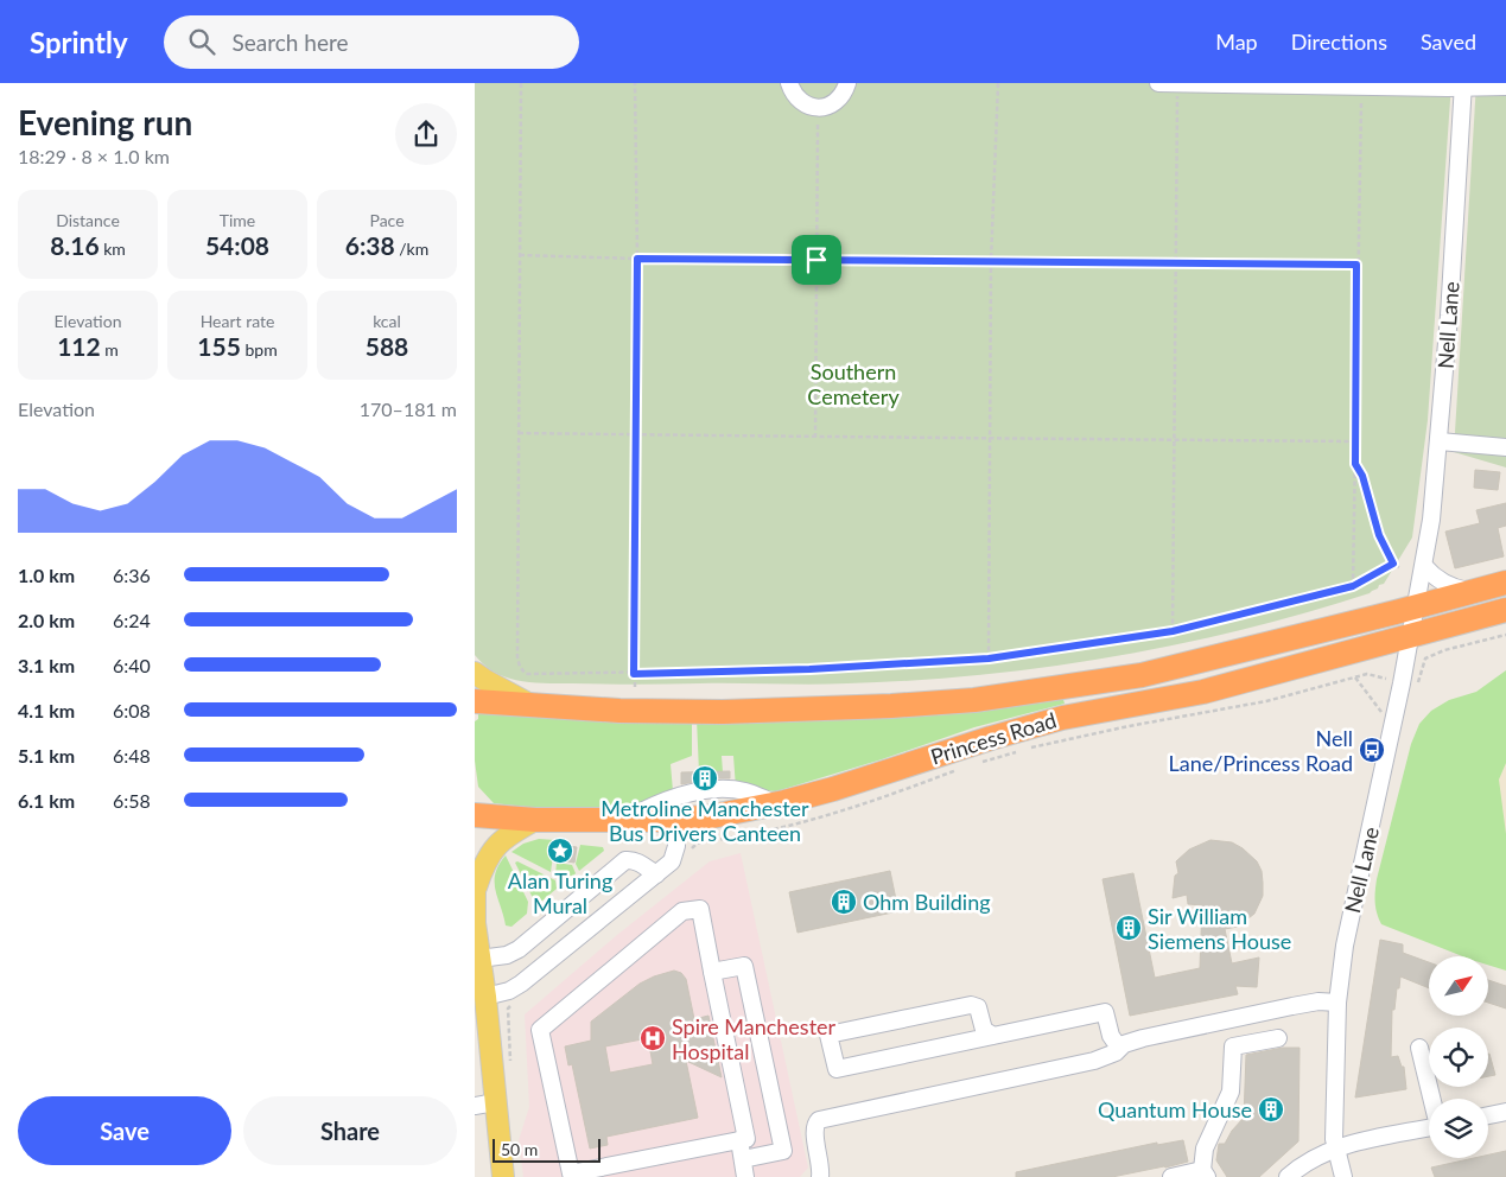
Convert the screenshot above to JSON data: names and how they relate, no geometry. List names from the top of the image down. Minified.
{"streets":{"highway":["Princess Road"],"street":["Nell Lane"]},"crossings":[["Nell Lane","Princess Road"]],"parks":["Southern Cemetery"],"places":{"bus stop":["Nell Lane/Princess Road"],"building":["Metroline Manchester Bus Drivers Canteen","Ohm Building","Sir William Siemens House","Quantum House"],"place":["Alan Turing Mural"],"hospital":["Spire Manchester Hospital"]},"scale_bar":"50 m","north":"top right","page":{"header":"Sprintly","search":"Search here","nav":["Map","Directions","Saved"],"heading":["Evening run","18:29 · 8 × 1.0 km"],"stats":[["Distance","8.16 km"],["Time","54:08"],["Pace","6:38 /km"],["Elevation","112 m"],["Heart rate","155 bpm"],["kcal","588"]],"chart":["Elevation","170–181 m"],"list":[{"name":"1.0 km","note":"6:36"},{"name":"2.0 km","note":"6:24"},{"name":"3.1 km","note":"6:40"},{"name":"4.1 km","note":"6:08"},{"name":"5.1 km","note":"6:48"},{"name":"6.1 km","note":"6:58"}],"buttons":["Save","Share"],"scale":"50 m"}}
